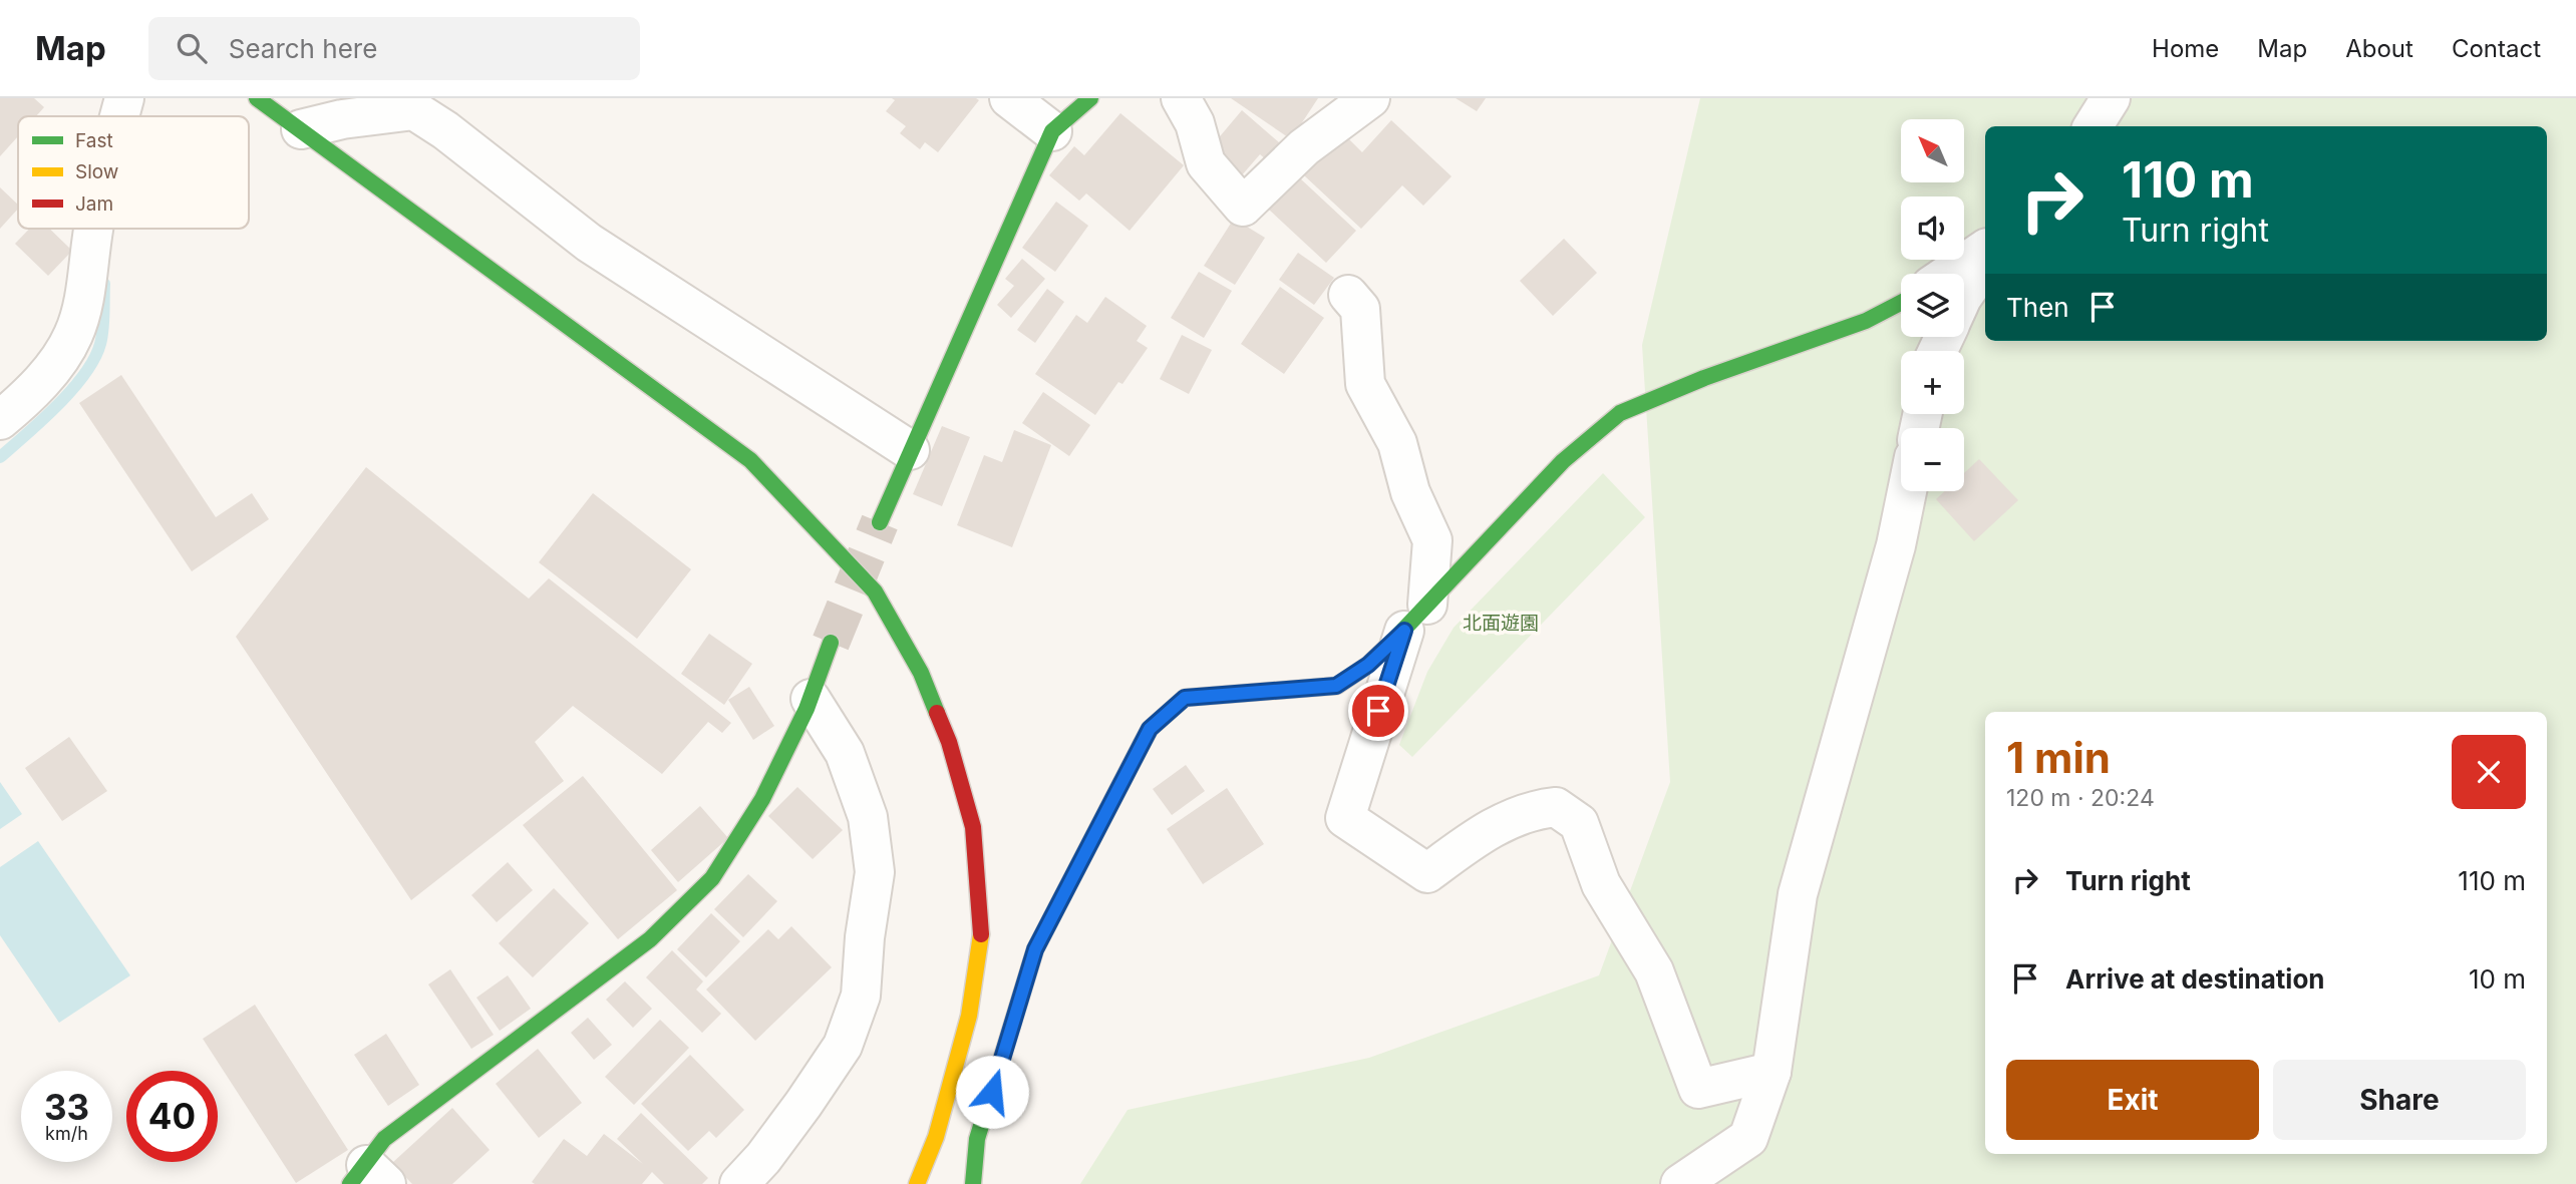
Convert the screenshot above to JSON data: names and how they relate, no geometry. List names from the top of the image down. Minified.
{"parks":["北面遊園"],"legend":["Fast","Slow","Jam"],"north":"top left","page":{"header":"Map","search":"Search here","nav":["Home","Map","About","Contact"],"map_buttons":["+","−"],"turn":["110 m","Turn right"],"then":"Then","heading":["1 min","120 m · 20:24"],"list":[{"name":"Turn right","value":"110 m"},{"name":"Arrive at destination","value":"10 m"}],"buttons":["Exit","Share"],"speed":"33 km/h","limit":"40"}}
